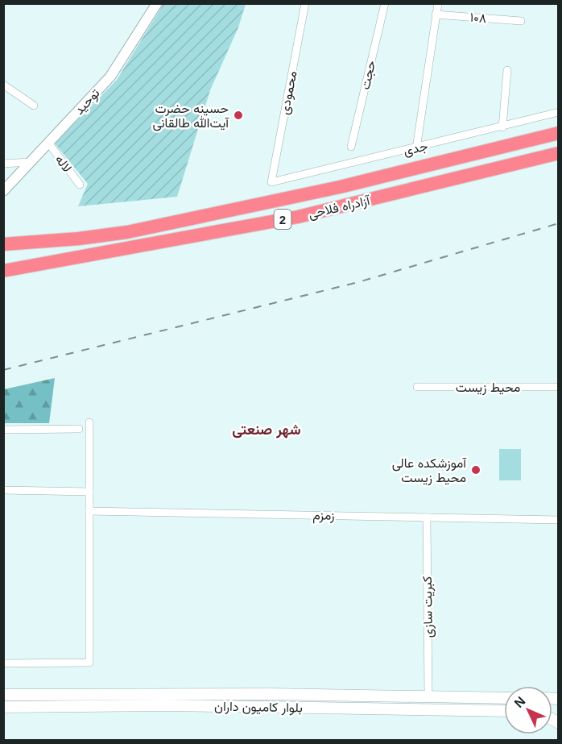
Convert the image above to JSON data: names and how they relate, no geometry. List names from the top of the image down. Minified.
{"streets":{"highway":["آزادراه فلاحی","2"],"main road":["بلوار کامیون داران"],"street":["۱۰۸","حجت","محمودی","توحید","جدی","لاله","محیط زیست","زمزم","کبریت سازی"]},"crossings":[["محمودی","جدی"],["توحید","لاله"],["زمزم","کبریت سازی"],["کبریت سازی","بلوار کامیون داران"]],"districts":["شهر صنعتی"],"places":["حسینه حضرت آیت‌الله طالقانی","آموزشکده عالی محیط زیست"],"north":"top left"}
